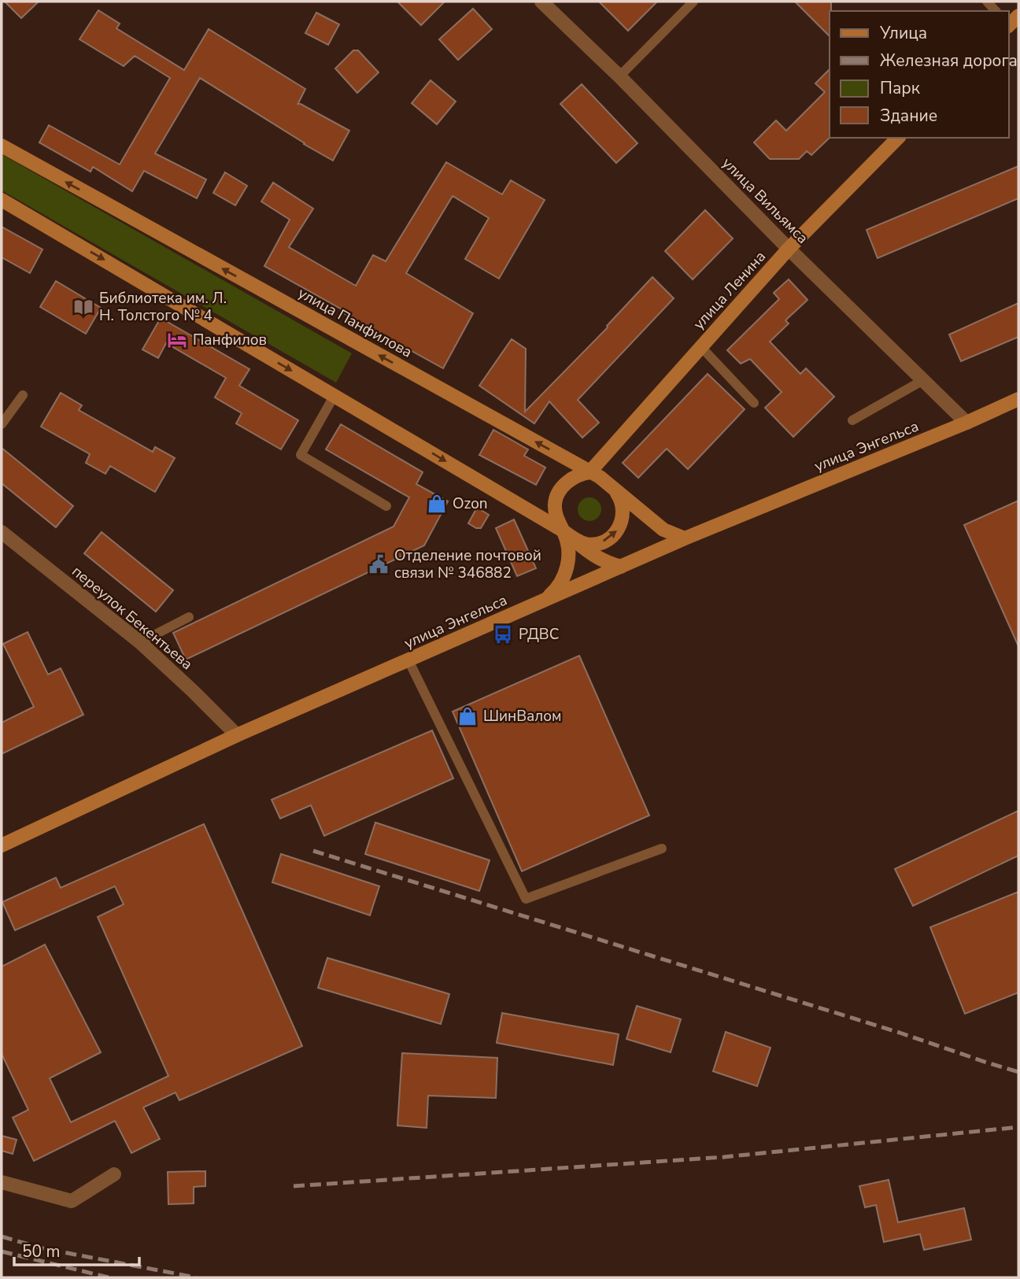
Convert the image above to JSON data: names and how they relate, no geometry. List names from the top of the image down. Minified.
{"streets":{"street":["улица Вильямса","улица Ленина","улица Панфилова","улица Энгельса","переулок Бекентьева"]},"crossings":[["улица Вильямса","улица Ленина"],["улица Вильямса","улица Энгельса"],["улица Ленина","улица Панфилова"],["улица Панфилова","улица Энгельса"],["улица Энгельса","переулок Бекентьева"]],"places":{"library":["Библиотека им. Л. Н. Толстого № 4"],"hotel":["Панфилов"],"shop":["Ozon","ШинВалом"],"public building":["Отделение почтовой связи № 346882"],"bus stop":["РДВС"]},"legend":["Улица","Железная дорога","Парк","Здание"],"scale_bar":"50 m"}
